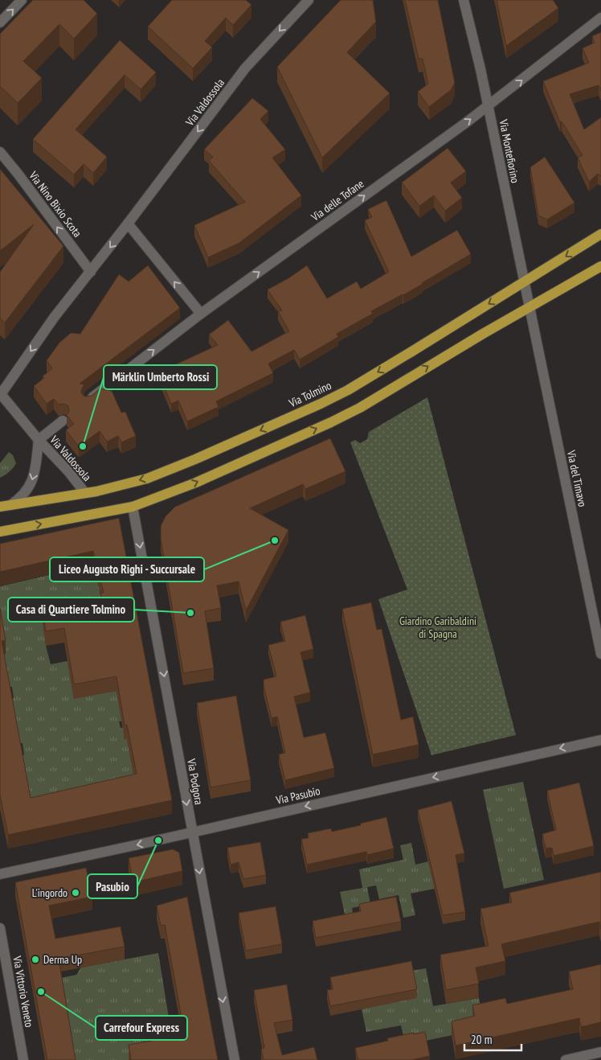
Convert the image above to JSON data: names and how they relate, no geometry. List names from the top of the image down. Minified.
{"streets":{"main road":["Via Tolmino"],"street":["Via Valdossola","Via Montefiorino","Via delle Tofane","Via Nino Bixio Scota","Via del Timavo","Via Podgora","Via Pasubio","Via Vittorio Veneto"]},"crossings":[["Via Valdossola","Via Nino Bixio Scota"],["Via Valdossola","Via Tolmino"],["Via Montefiorino","Via delle Tofane"],["Via Montefiorino","Via Tolmino"],["Via Montefiorino","Via del Timavo"],["Via Podgora","Via Pasubio"]],"one_way":["Via Valdossola","Via delle Tofane","Via Nino Bixio Scota","Via Podgora","Via Pasubio"],"parks":["Giardino Garibaldini di Spagna"],"places":["Märklin Umberto Rossi","Liceo Augusto Righi - Succursale","Casa di Quartiere Tolmino","Pasubio","L'ingordo","Derma Up","Carrefour Express"],"scale_bar":"20 m"}
